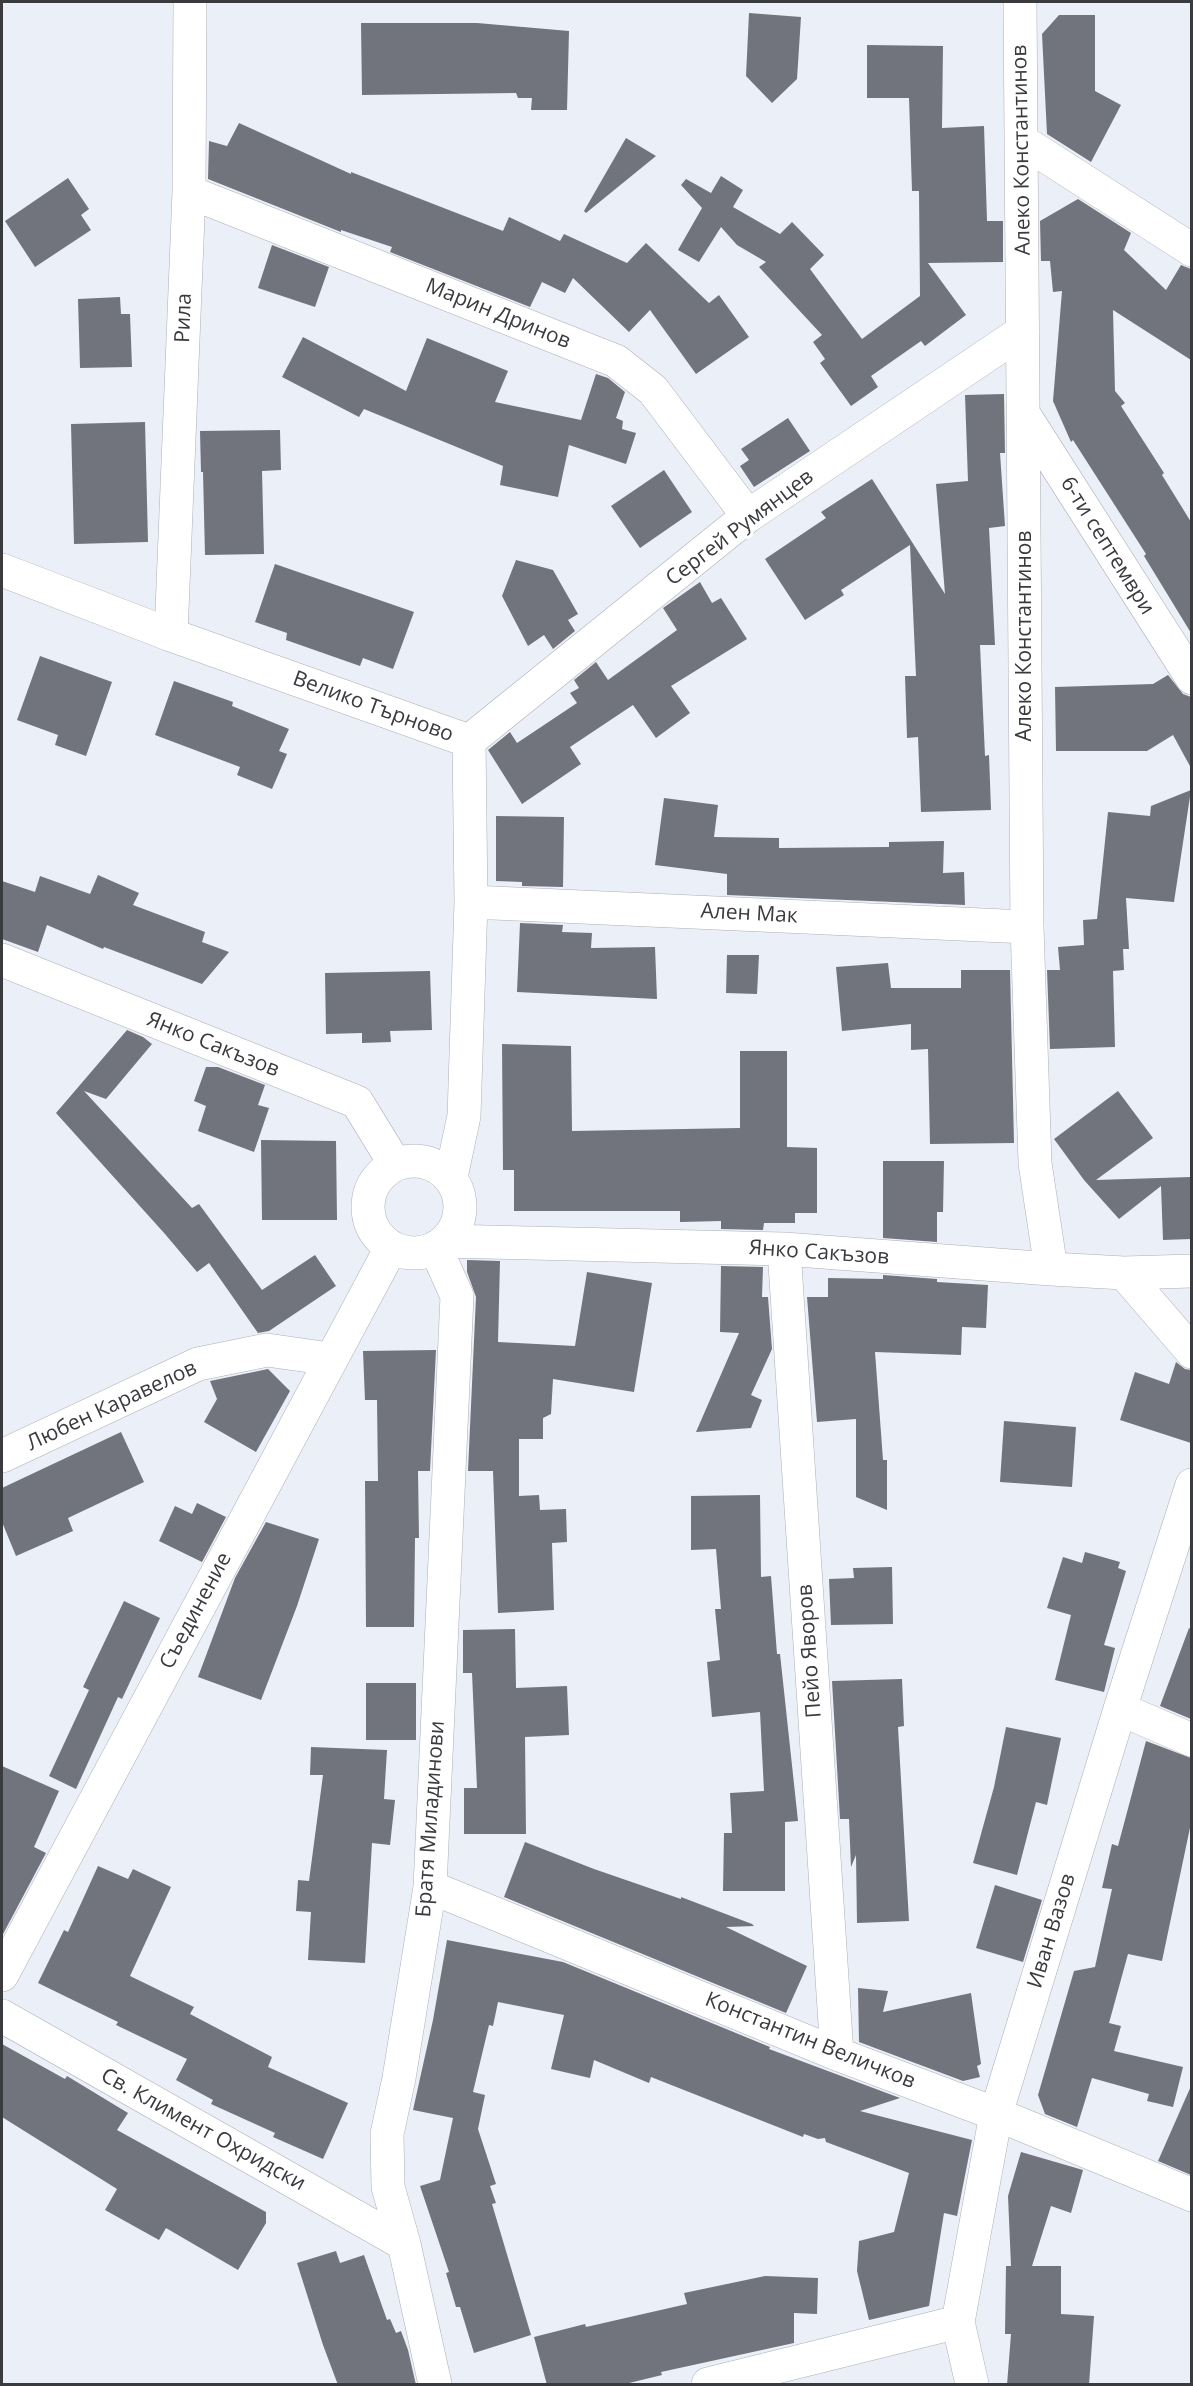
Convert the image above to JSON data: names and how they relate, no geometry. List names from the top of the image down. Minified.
{"streets":{"street":["Алеко Константинов","Марин Дринов","Рила","Сергей Румянцев","6-ти септември","Велико Търново","Ален Мак","Янко Сакъзов","Любен Каравелов","Съединение","Пейо Яворов","Братя Миладинови","Иван Вазов","Константин Величков","Св. Климент Охридски"]},"crossings":[["Алеко Константинов","Сергей Румянцев"],["Алеко Константинов","6-ти септември"],["Алеко Константинов","Ален Мак"],["Алеко Константинов","Янко Сакъзов"],["Марин Дринов","Рила"],["Марин Дринов","Сергей Румянцев"],["Рила","Велико Търново"],["Сергей Румянцев","Велико Търново"],["Велико Търново","Ален Мак"],["Велико Търново","Янко Сакъзов"],["Велико Търново","Съединение"],["Велико Търново","Братя Миладинови"],["Янко Сакъзов","Съединение"],["Янко Сакъзов","Пейо Яворов"],["Янко Сакъзов","Братя Миладинови"],["Любен Каравелов","Съединение"],["Съединение","Братя Миладинови"],["Пейо Яворов","Константин Величков"],["Братя Миладинови","Константин Величков"],["Братя Миладинови","Св. Климент Охридски"],["Иван Вазов","Константин Величков"]]}
